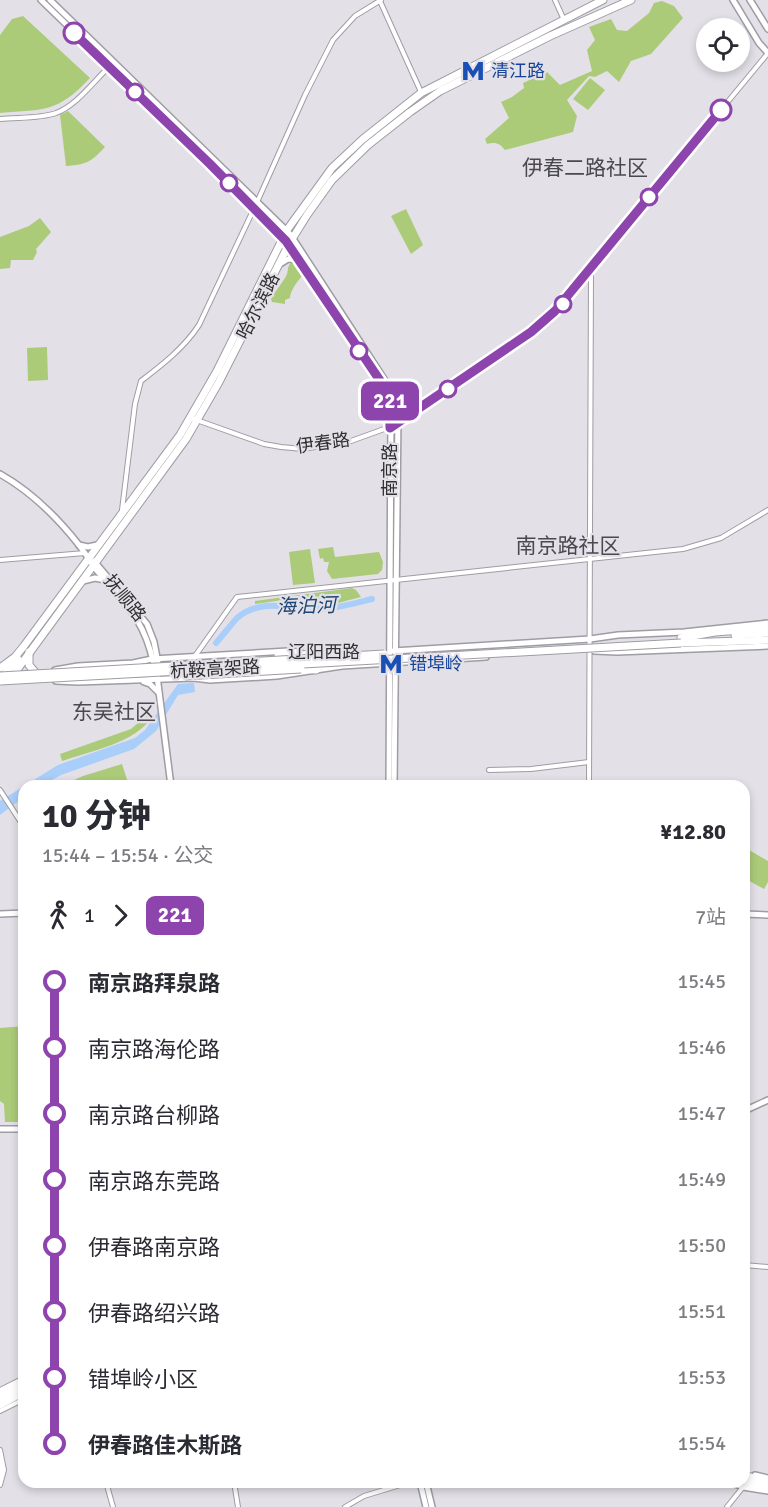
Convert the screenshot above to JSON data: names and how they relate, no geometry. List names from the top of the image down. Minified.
{"streets":{"highway":["哈尔滨路","辽阳西路","杭鞍高架路"],"main road":["南京路","抚顺路"],"street":["伊春路"]},"crossings":[["哈尔滨路","伊春路"],["哈尔滨路","南京路"],["哈尔滨路","抚顺路"],["哈尔滨路","辽阳西路"],["哈尔滨路","杭鞍高架路"],["伊春路","南京路"],["南京路","辽阳西路"],["抚顺路","辽阳西路"],["辽阳西路","杭鞍高架路"]],"districts":["伊春二路社区","南京路社区","东吴社区"],"water":["海泊河"],"places":{"metro station":["清江路","错埠岭"]},"lines":["bus line 221"],"page":{"on_map":"221","heading":["10 分钟","15:44 – 15:54 · 公交","¥12.80"],"legs":["1","221","7站"],"list":[{"name":"南京路拜泉路","value":"15:45"},{"name":"南京路海伦路","value":"15:46"},{"name":"南京路台柳路","value":"15:47"},{"name":"南京路东莞路","value":"15:49"},{"name":"伊春路南京路","value":"15:50"},{"name":"伊春路绍兴路","value":"15:51"},{"name":"错埠岭小区","value":"15:53"},{"name":"伊春路佳木斯路","value":"15:54"}]}}
